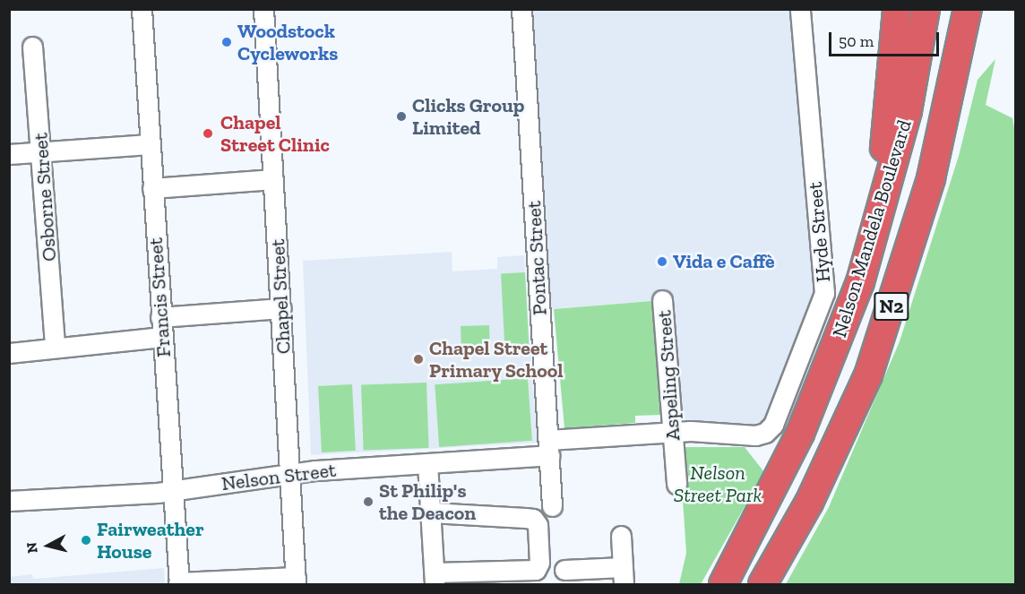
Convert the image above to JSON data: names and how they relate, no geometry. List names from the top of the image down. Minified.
{"streets":{"highway":["Nelson Mandela Boulevard","N2"],"street":["Osborne Street","Hyde Street","Pontac Street","Chapel Street","Francis Street","Aspeling Street","Nelson Street"]},"crossings":[["Hyde Street","Nelson Street"],["Pontac Street","Nelson Street"],["Chapel Street","Nelson Street"],["Francis Street","Nelson Street"],["Aspeling Street","Nelson Street"]],"parks":["Nelson Street Park"],"places":["Woodstock Cycleworks","Clicks Group Limited","Chapel Street Clinic","Vida e Caffè","Chapel Street Primary School","St Philip's the Deacon","Fairweather House"],"scale_bar":"50 m","north":"left"}
